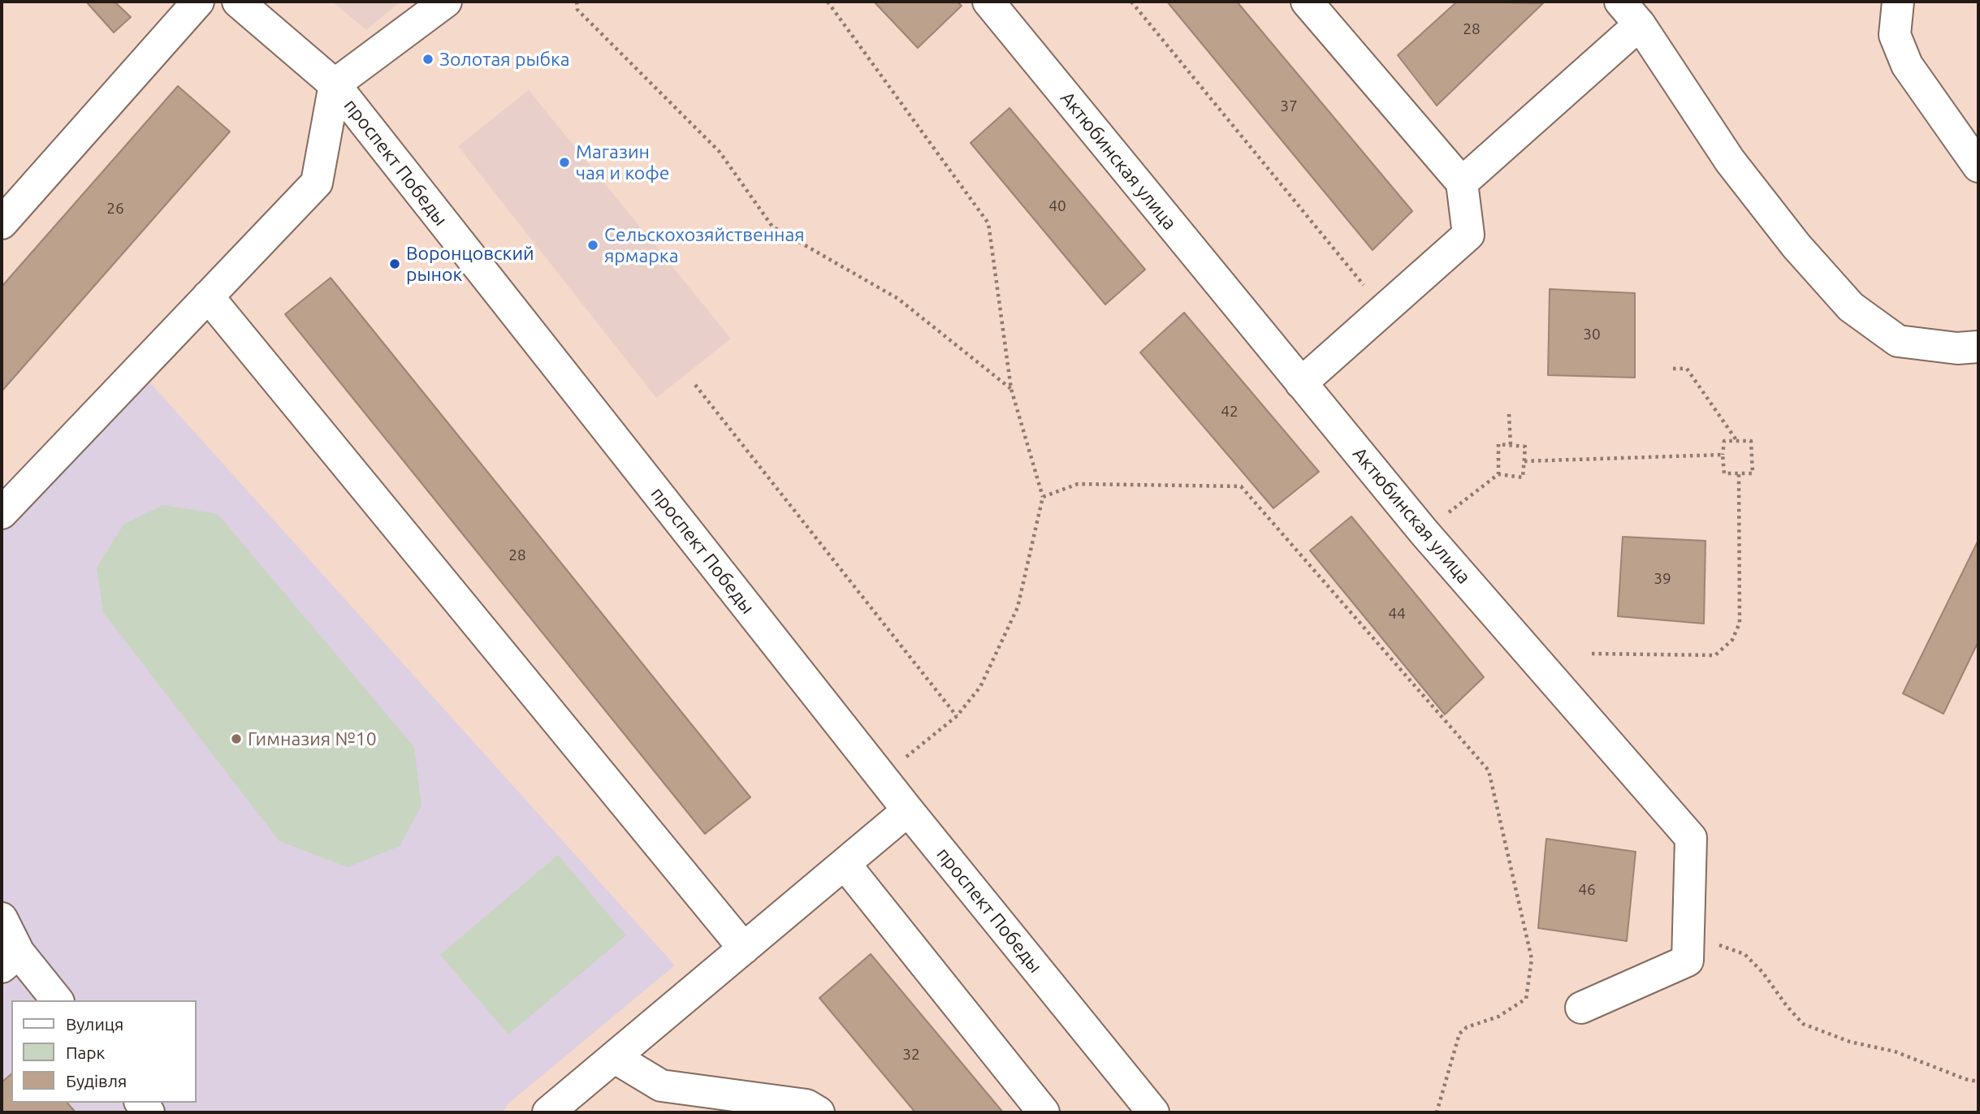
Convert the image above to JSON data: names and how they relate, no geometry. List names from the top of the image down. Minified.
{"streets":{"street":["Актюбинская улица","проспект Победы"]},"places":["Золотая рыбка","Магазин чая и кофе","Сельскохозяйственная ярмарка","Воронцовский рынок","Гимназия №10"],"house_numbers":["28","37","40","26","30","42","28","39","44","46","32"],"legend":["Вулиця","Парк","Будівля"]}
